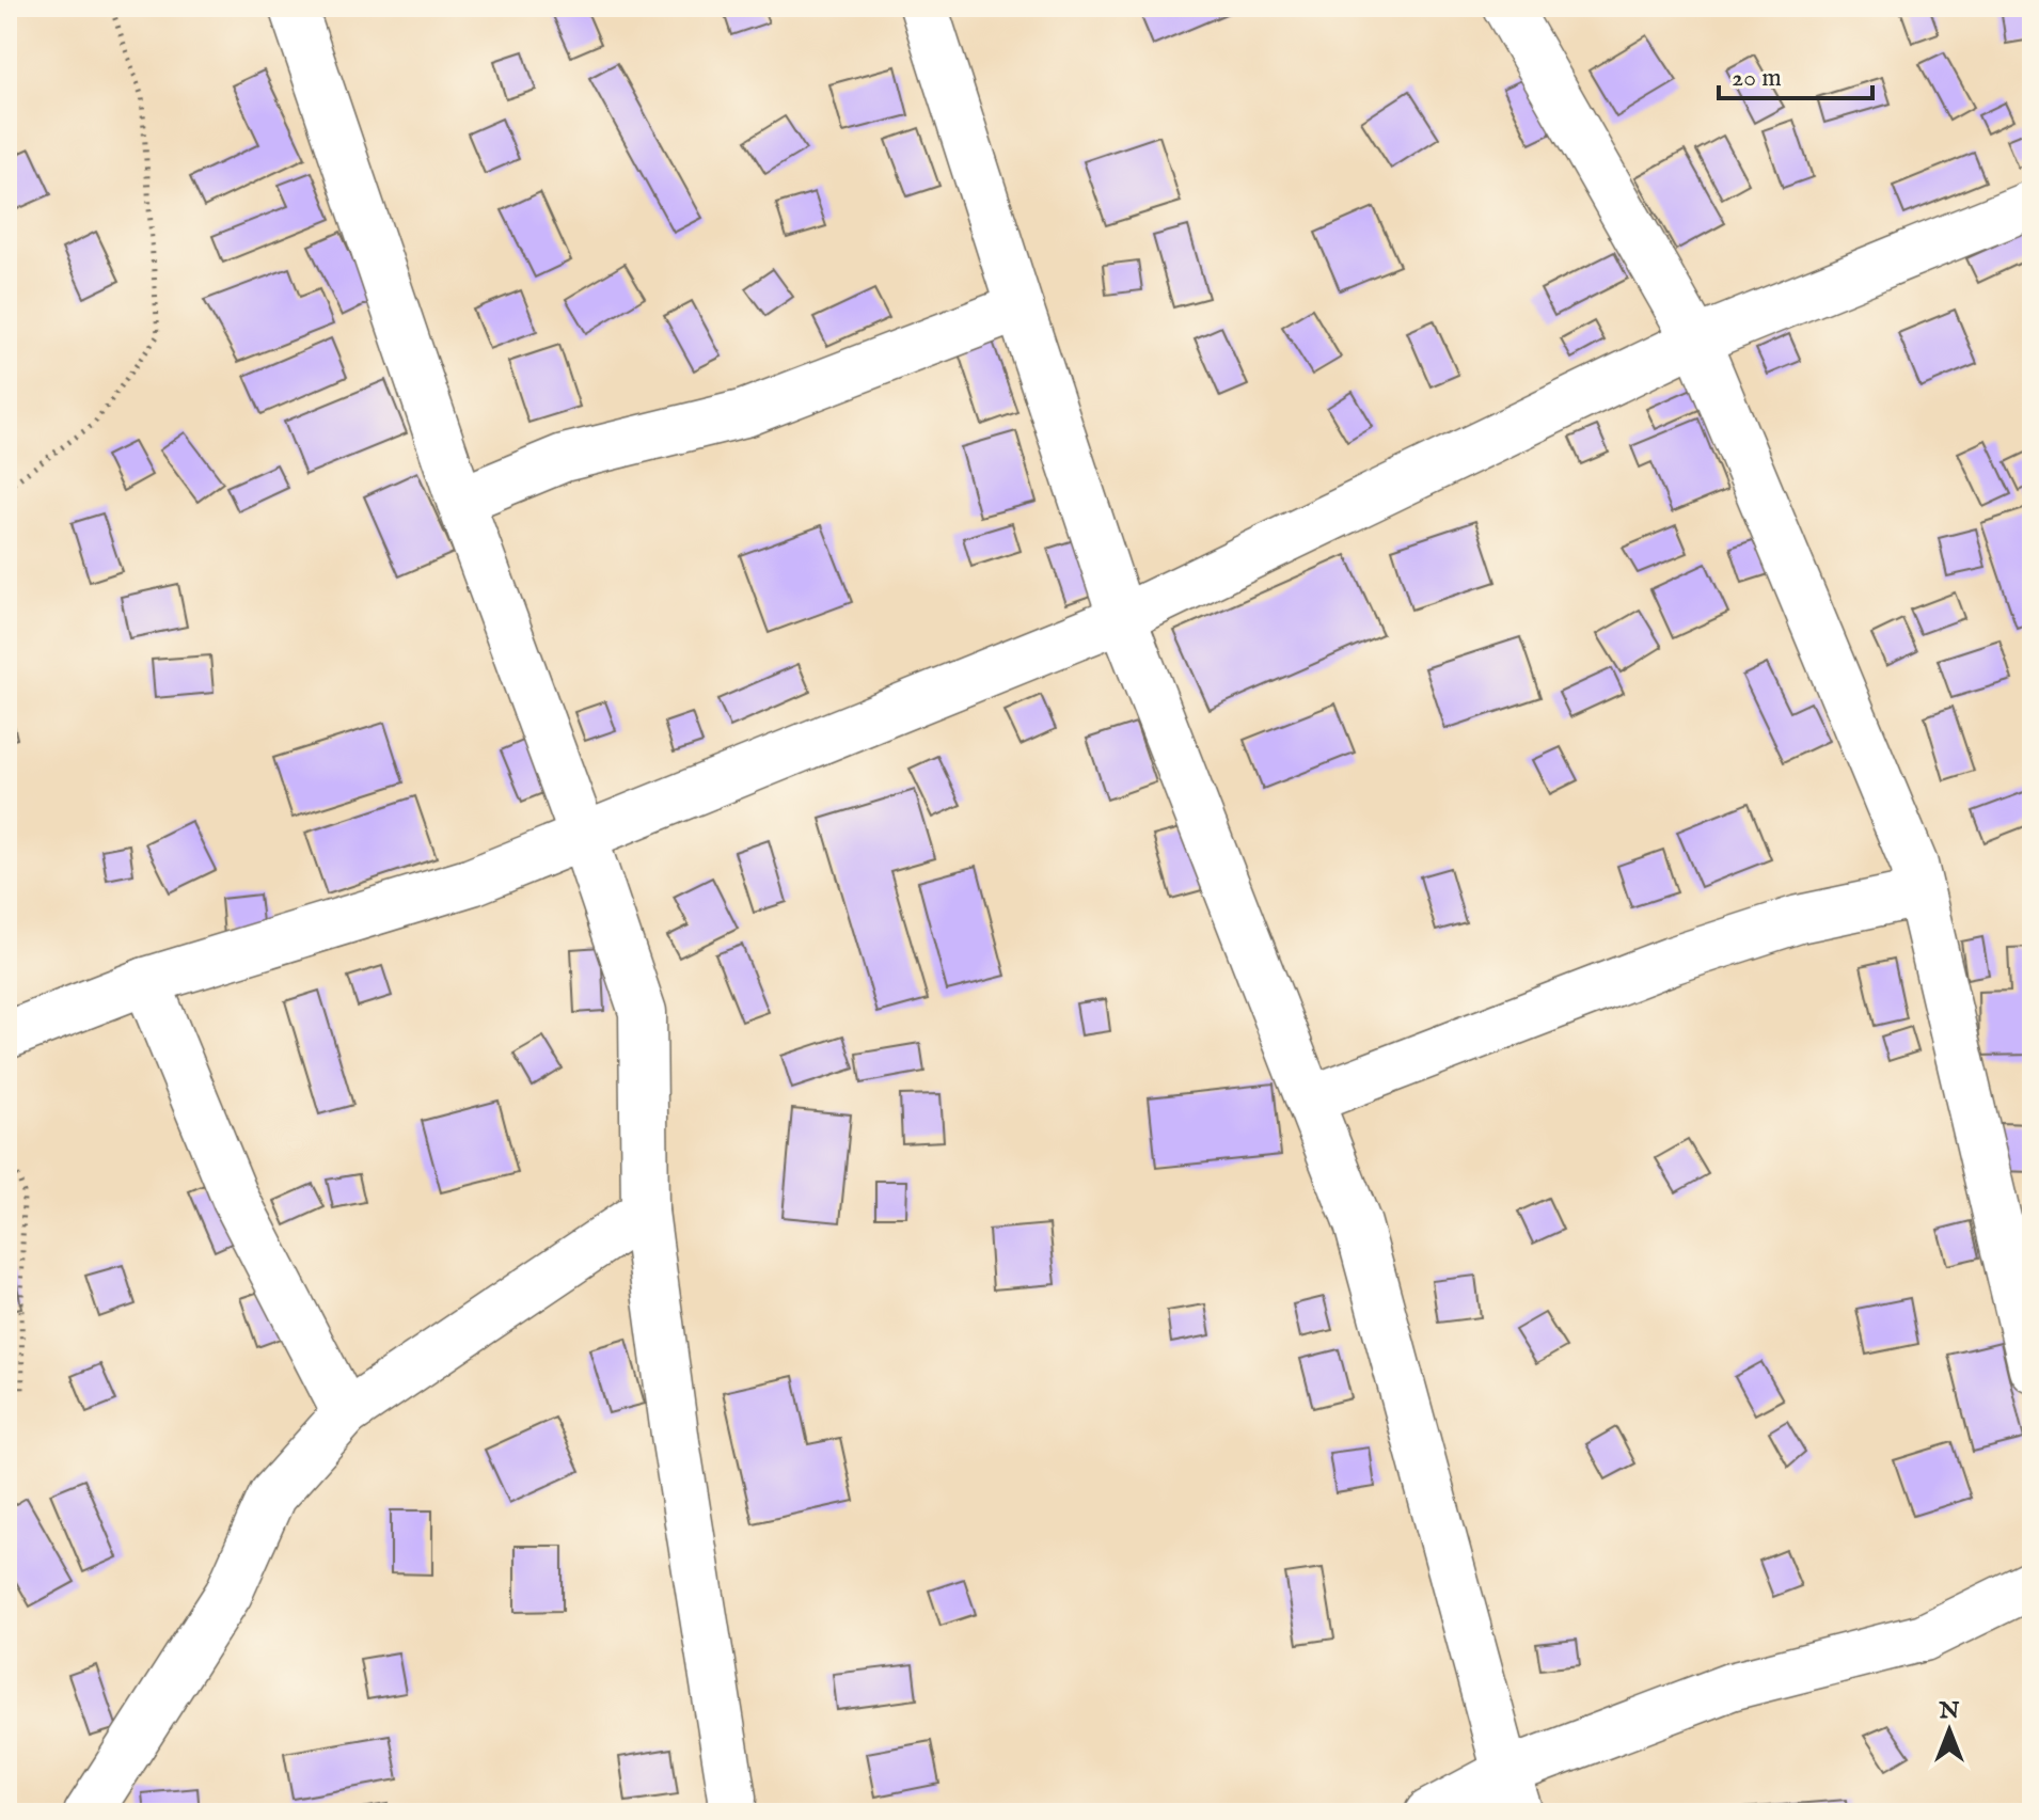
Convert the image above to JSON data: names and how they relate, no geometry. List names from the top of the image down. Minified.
{"scale_bar":"20 m","north":"top"}
